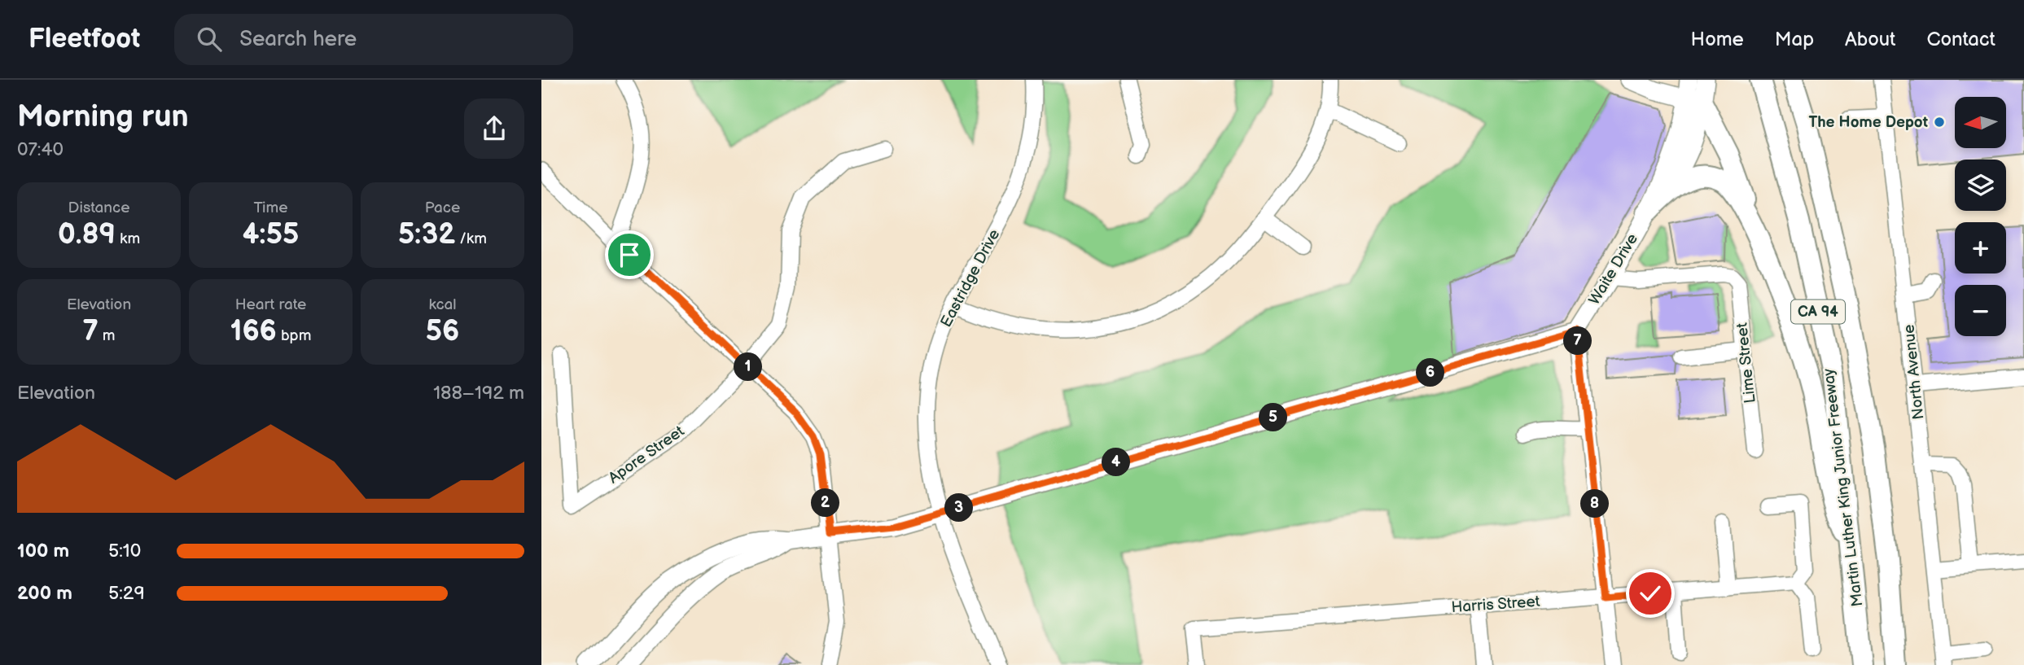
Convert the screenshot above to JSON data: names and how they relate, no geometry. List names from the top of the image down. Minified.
{"streets":{"highway":["CA 94","Martin Luther King Junior Freeway"],"main road":["Waite Drive"],"street":["Eastridge Drive","Lime Street","North Avenue","Apore Street","Harris Street"]},"crossings":[["Waite Drive","Lime Street"]],"places":["The Home Depot"],"north":"left","page":{"header":"Fleetfoot","search":"Search here","nav":["Home","Map","About","Contact"],"heading":["Morning run","07:40"],"map_buttons":["+","−"],"stats":[["Distance","0.89 km"],["Time","4:55"],["Pace","5:32 /km"],["Elevation","7 m"],["Heart rate","166 bpm"],["kcal","56"]],"pins":["7","1","6","5","4","2","8","3"],"chart":["Elevation","188–192 m"],"list":[{"name":"100 m","note":"5:10"},{"name":"200 m","note":"5:29"}]}}
